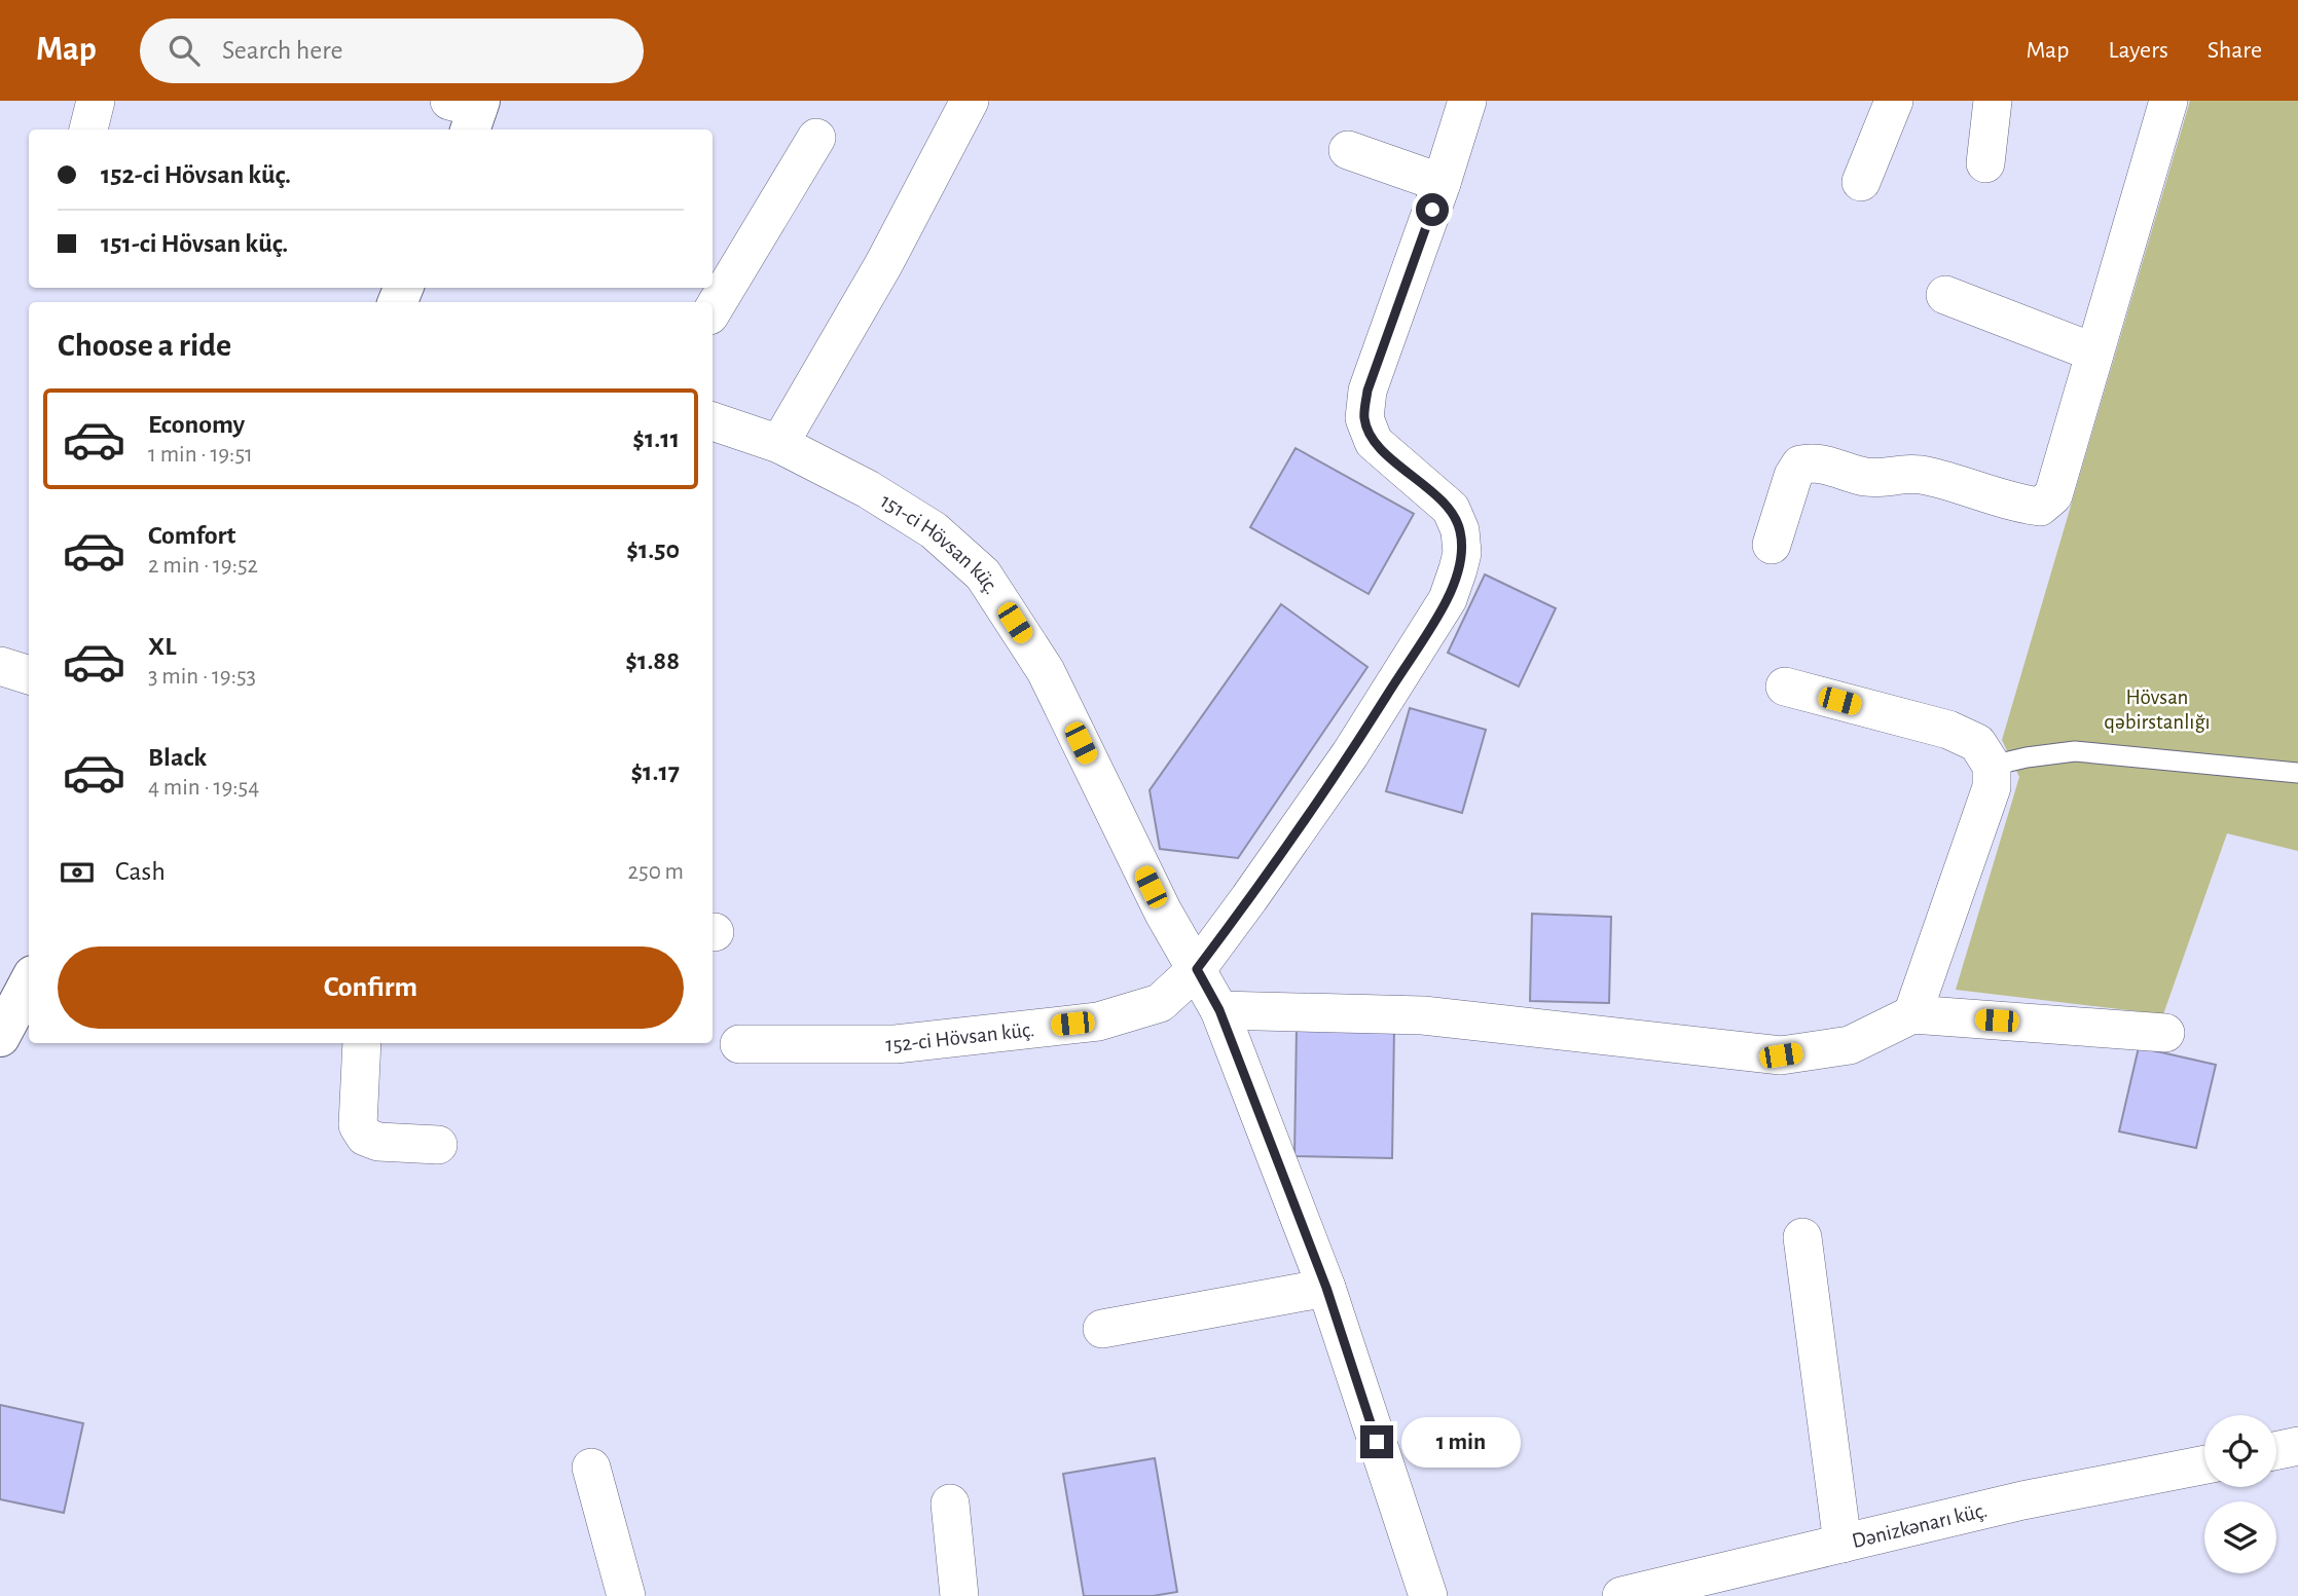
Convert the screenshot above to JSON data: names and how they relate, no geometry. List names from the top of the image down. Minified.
{"streets":{"street":["151-ci Hövsan küç.","152-ci Hövsan küç.","Dənizkənarı küç."]},"crossings":[["151-ci Hövsan küç.","152-ci Hövsan küç."]],"parks":["Hövsan qəbirstanlığı"],"page":{"header":"Map","search":"Search here","nav":["Map","Layers","Share"],"banner":["152-ci Hövsan küç.","151-ci Hövsan küç."],"heading":"Choose a ride","list":[{"name":"Economy","note":"1 min · 19:51","value":"$1.11"},{"name":"Comfort","note":"2 min · 19:52","value":"$1.50"},{"name":"XL","note":"3 min · 19:53","value":"$1.88"},{"name":"Black","note":"4 min · 19:54","value":"$1.17"}],"pay":["Cash","250 m"],"buttons":"Confirm","bubble":"1 min"}}
